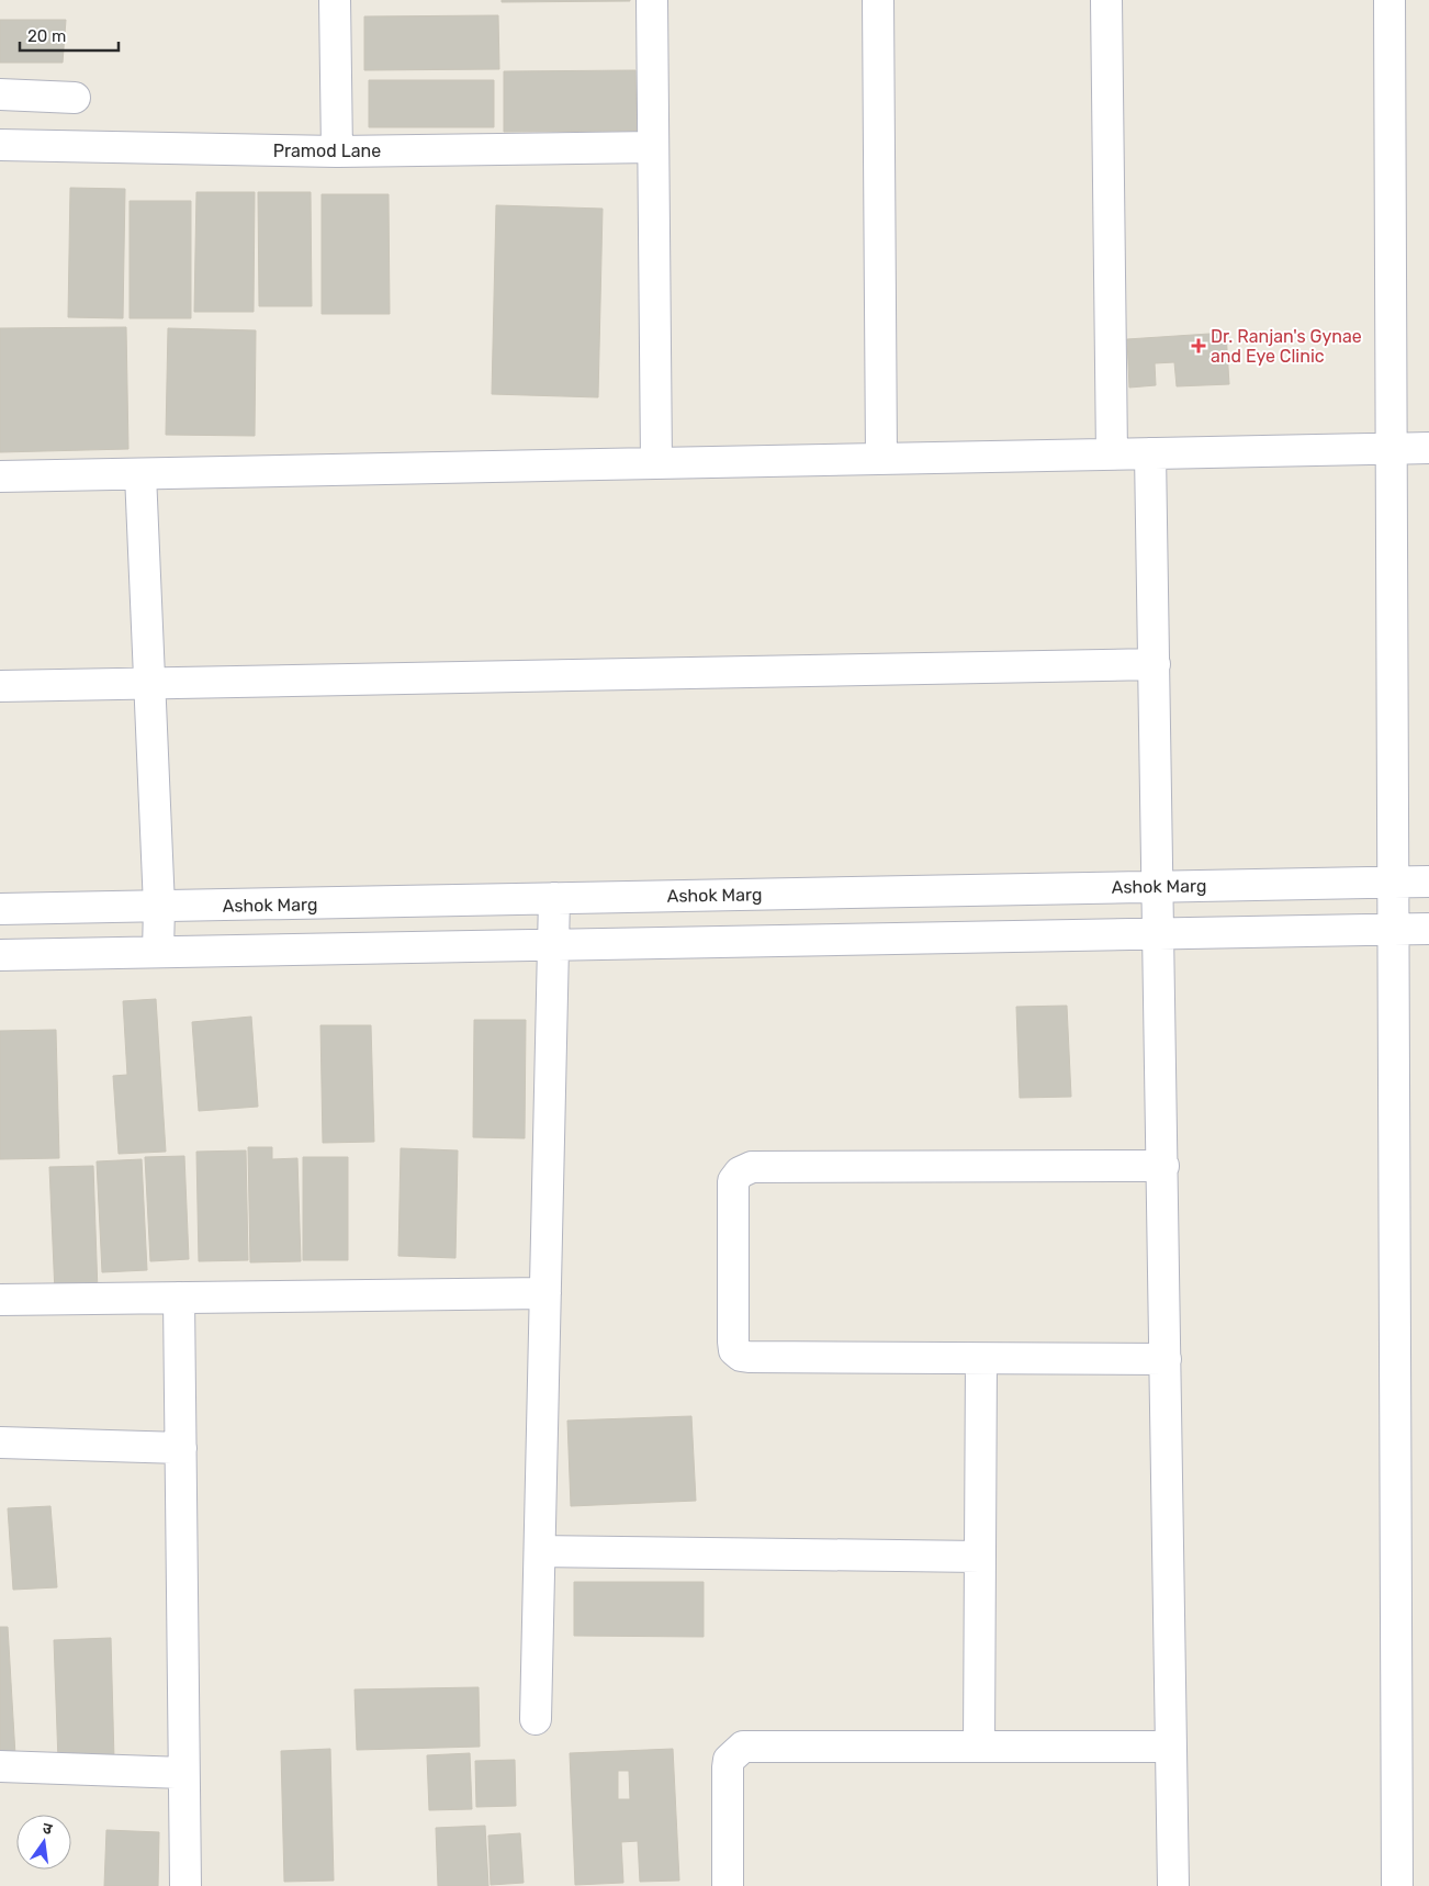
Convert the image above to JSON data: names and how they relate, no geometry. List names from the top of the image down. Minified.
{"streets":{"street":["Pramod Lane","Ashok Marg"]},"places":{"health":["Dr. Ranjan's Gynae and Eye Clinic"]},"scale_bar":"20 m","north":"top"}
